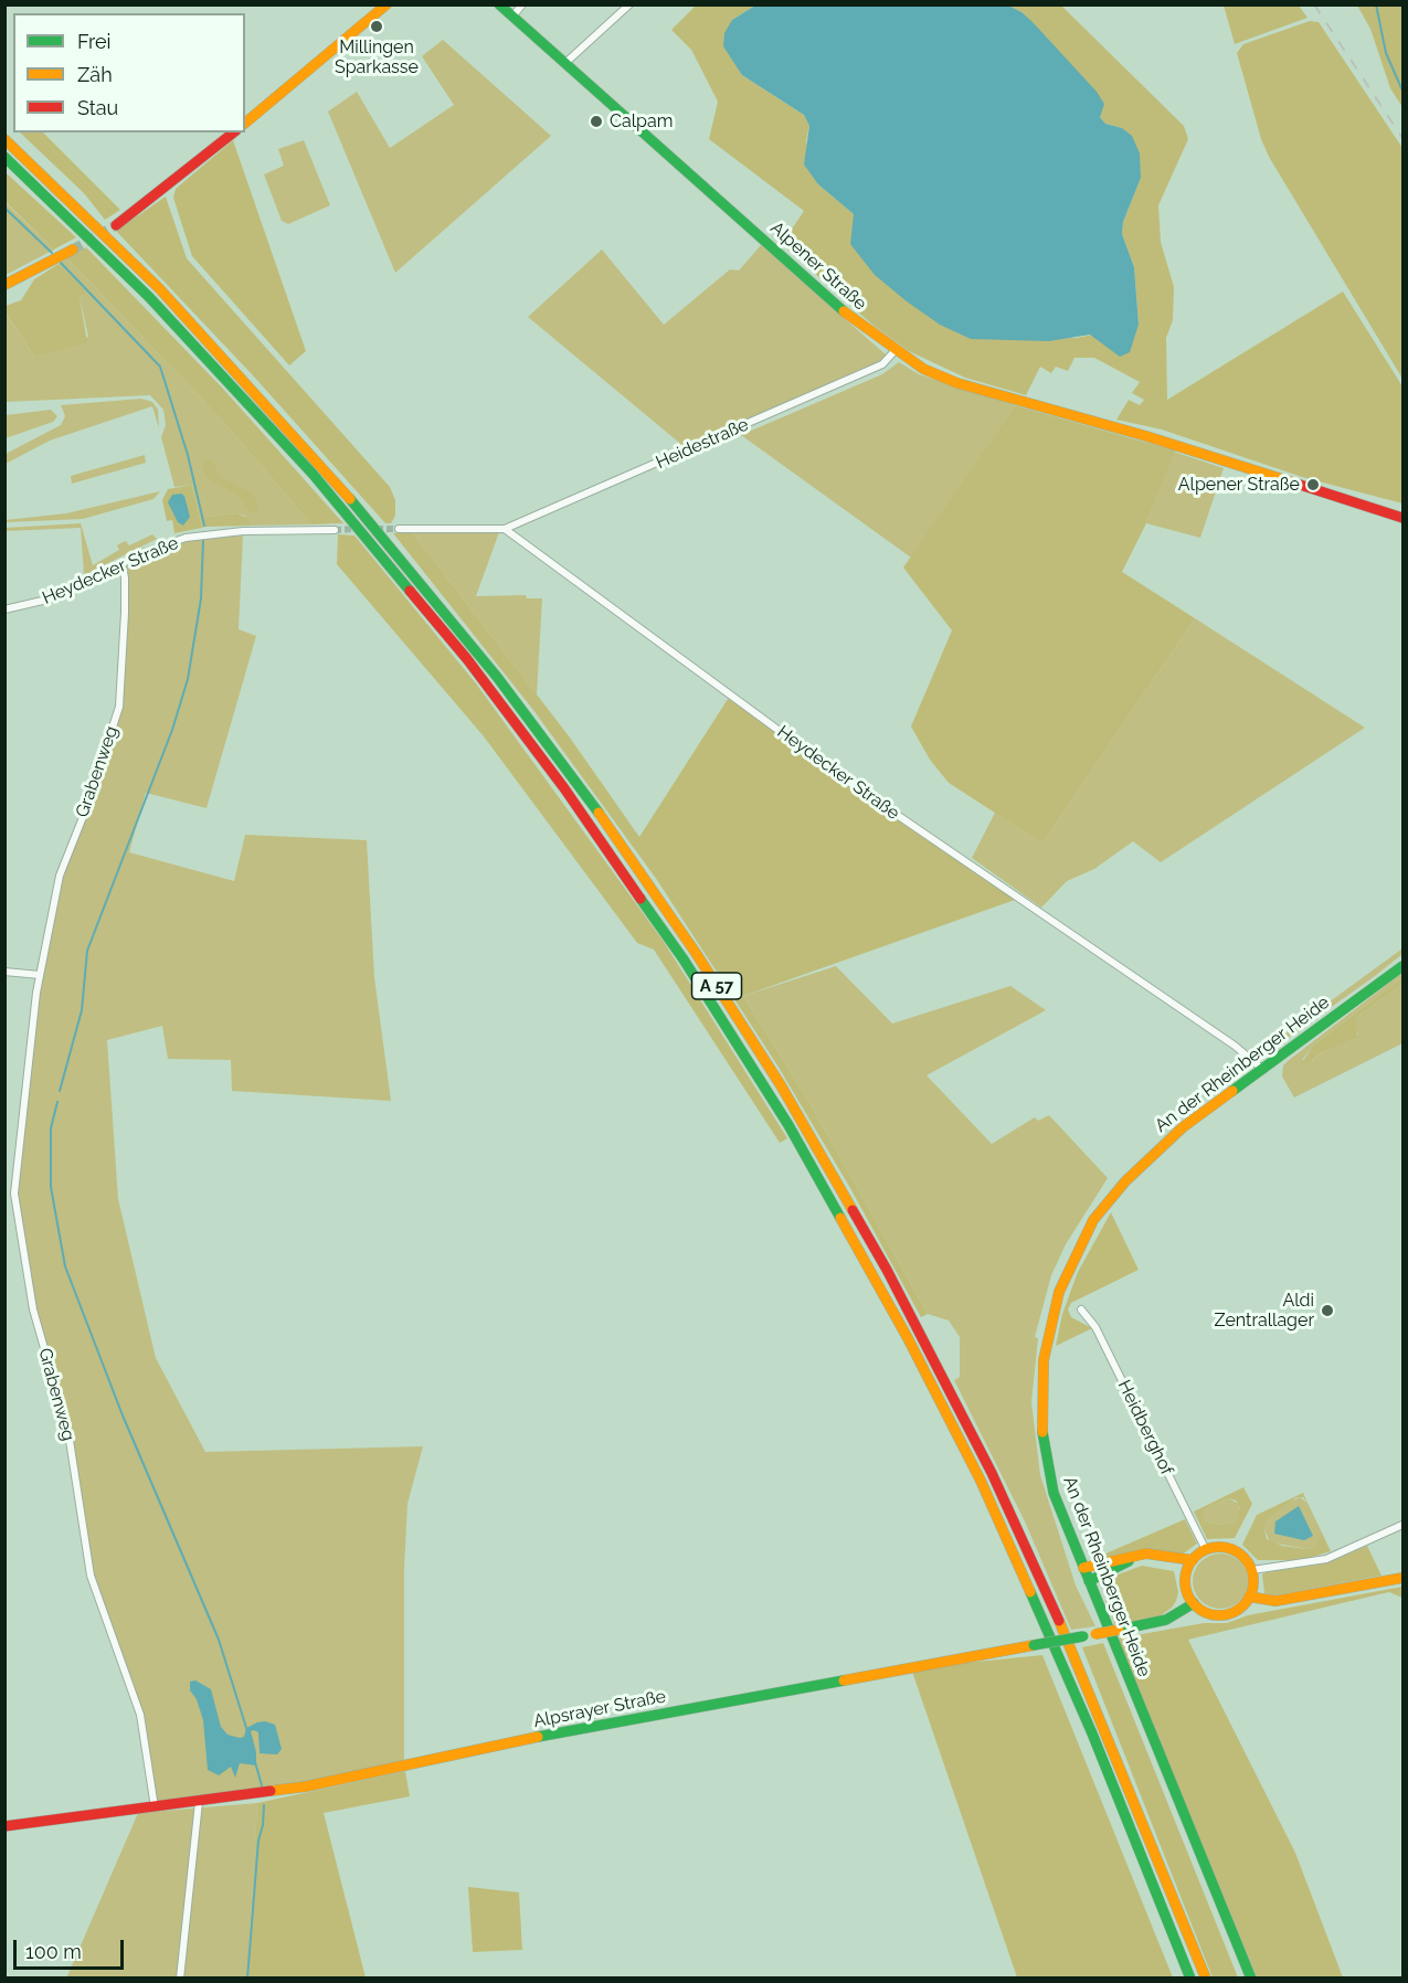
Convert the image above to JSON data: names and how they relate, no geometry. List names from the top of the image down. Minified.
{"streets":{"main road":["Alpener Straße","A 57","An der Rheinberger Heide","Alpsrayer Straße"],"street":["Heidestraße","Heydecker Straße","Grabenweg","Heidberghof"]},"crossings":[["Alpener Straße","Heidestraße"],["Heidestraße","Heydecker Straße"],["Heydecker Straße","Grabenweg"],["Heydecker Straße","An der Rheinberger Heide"],["Grabenweg","Alpsrayer Straße"],["Heidberghof","Alpsrayer Straße"]],"places":["Millingen Sparkasse","Calpam","Alpener Straße","Aldi Zentrallager"],"legend":["Frei","Zäh","Stau"],"scale_bar":"100 m"}
